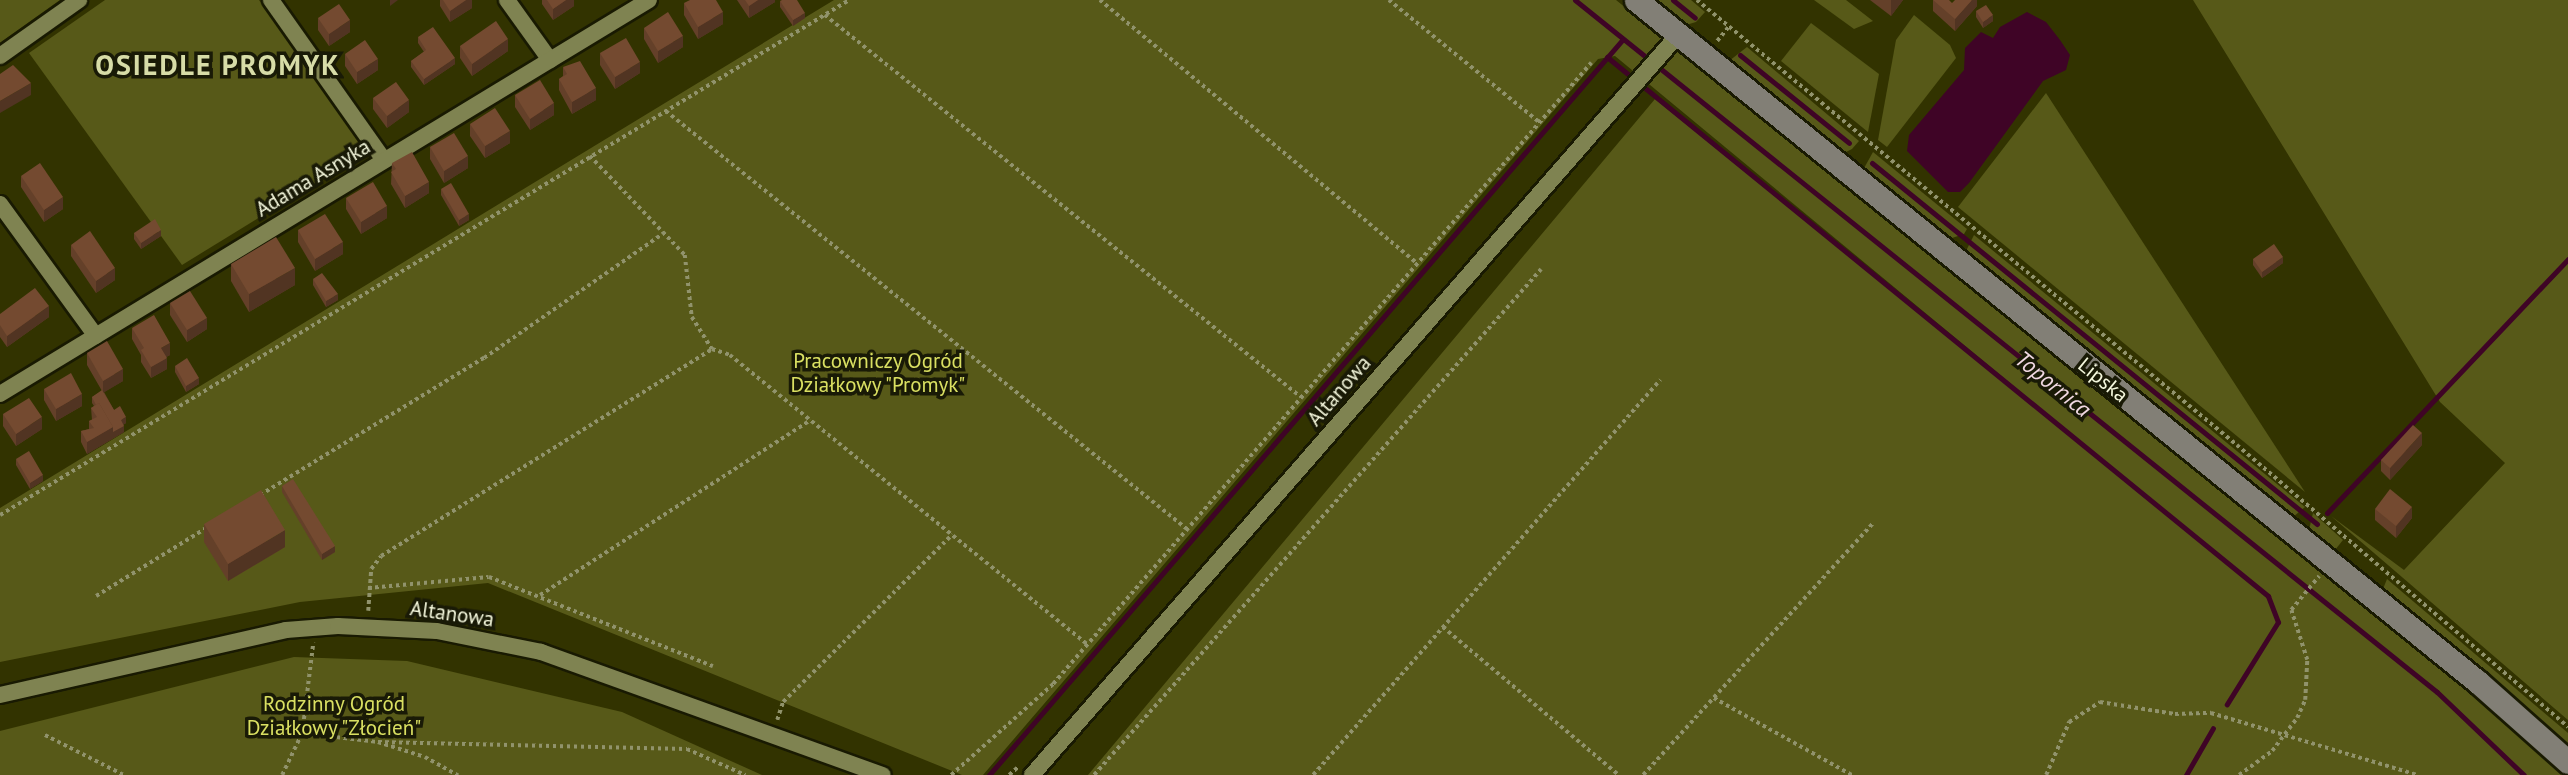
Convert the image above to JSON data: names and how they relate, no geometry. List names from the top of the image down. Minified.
{"streets":{"main road":["Lipska"],"street":["Adama Asnyka","Altanowa"]},"crossings":[["Lipska","Altanowa"]],"districts":["OSIEDLE PROMYK"],"water":["Topornica"],"parks":["Pracowniczy Ogród Działkowy \"Promyk\"","Rodzinny Ogród Działkowy \"Złocień\""]}
